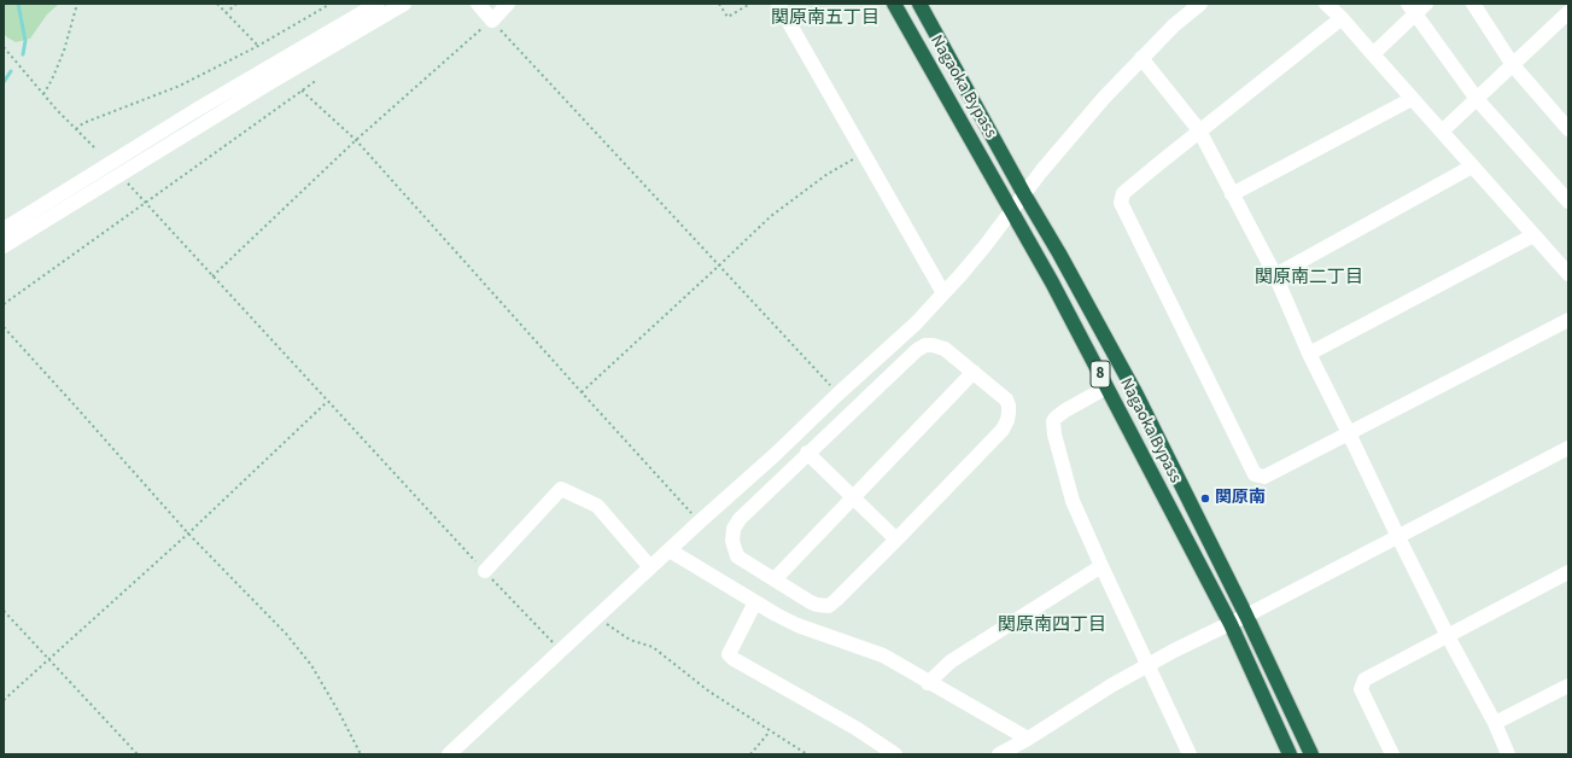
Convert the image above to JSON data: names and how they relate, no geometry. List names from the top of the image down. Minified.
{"streets":{"highway":["Nagaoka Bypass","8"]},"districts":["関原南五丁目","関原南二丁目","関原南四丁目"],"places":["関原南"]}
